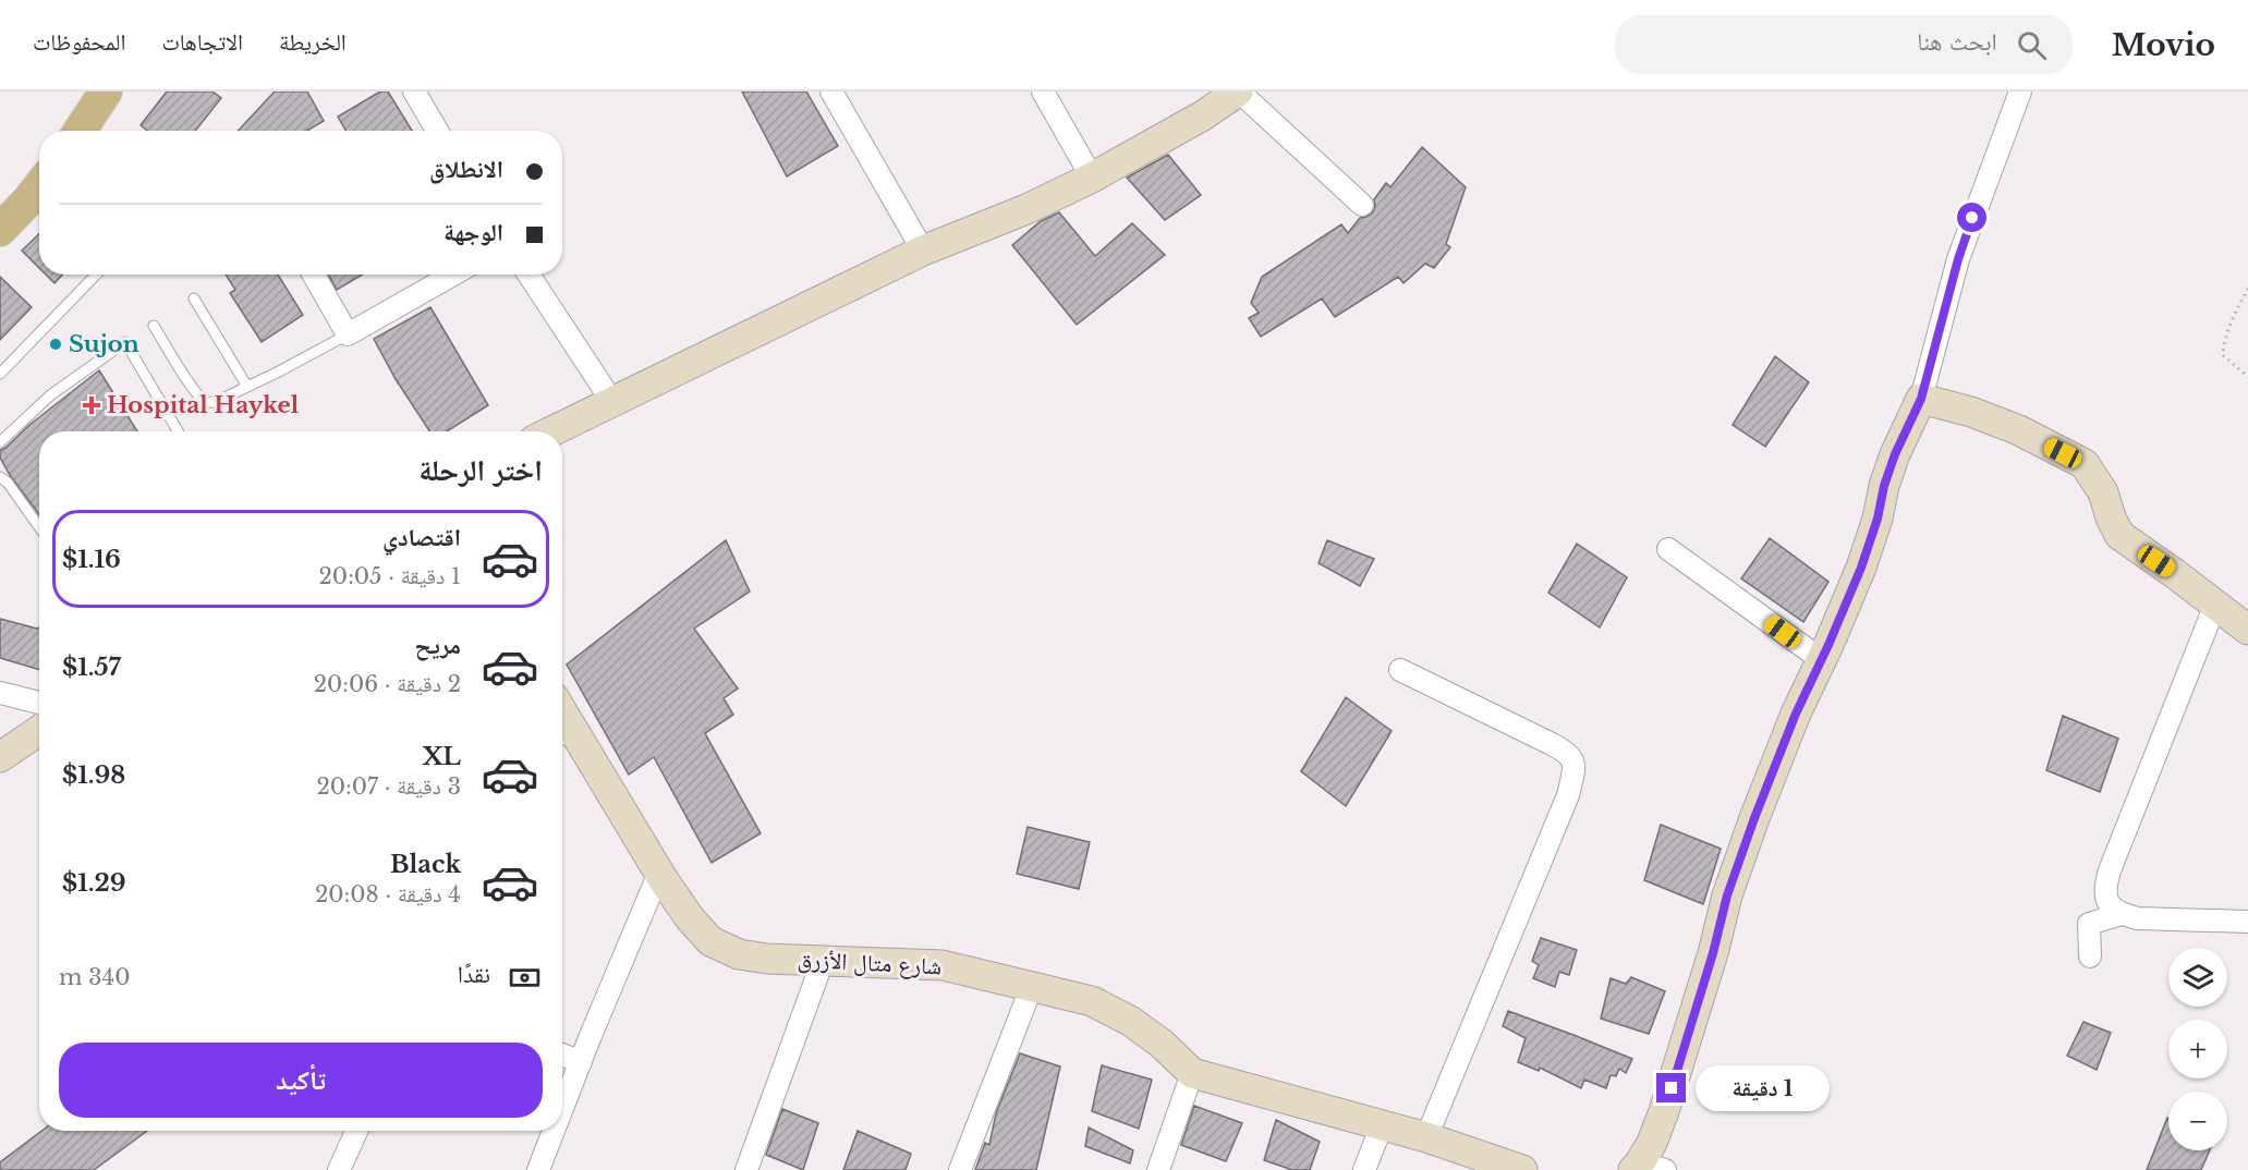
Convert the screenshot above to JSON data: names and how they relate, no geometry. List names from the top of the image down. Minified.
{"streets":{"street":["شارع متال الأزرق"]},"places":{"other":["Sujon"],"health":["Hospital Haykel"]},"page":{"header":"Movio","search":"ابحث هنا","nav":["الخريطة","الاتجاهات","المحفوظات"],"banner":["الانطلاق","الوجهة"],"heading":"اختر الرحلة","list":[{"name":"اقتصادي","note":"1 دقيقة · 20:05","value":"$1.16"},{"name":"مريح","note":"2 دقيقة · 20:06","value":"$1.57"},{"name":"XL","note":"3 دقيقة · 20:07","value":"$1.98"},{"name":"Black","note":"4 دقيقة · 20:08","value":"$1.29"}],"pay":["نقدًا","340 m"],"map_buttons":["+","−"],"buttons":"تأكيد","bubble":"1 دقيقة"}}
